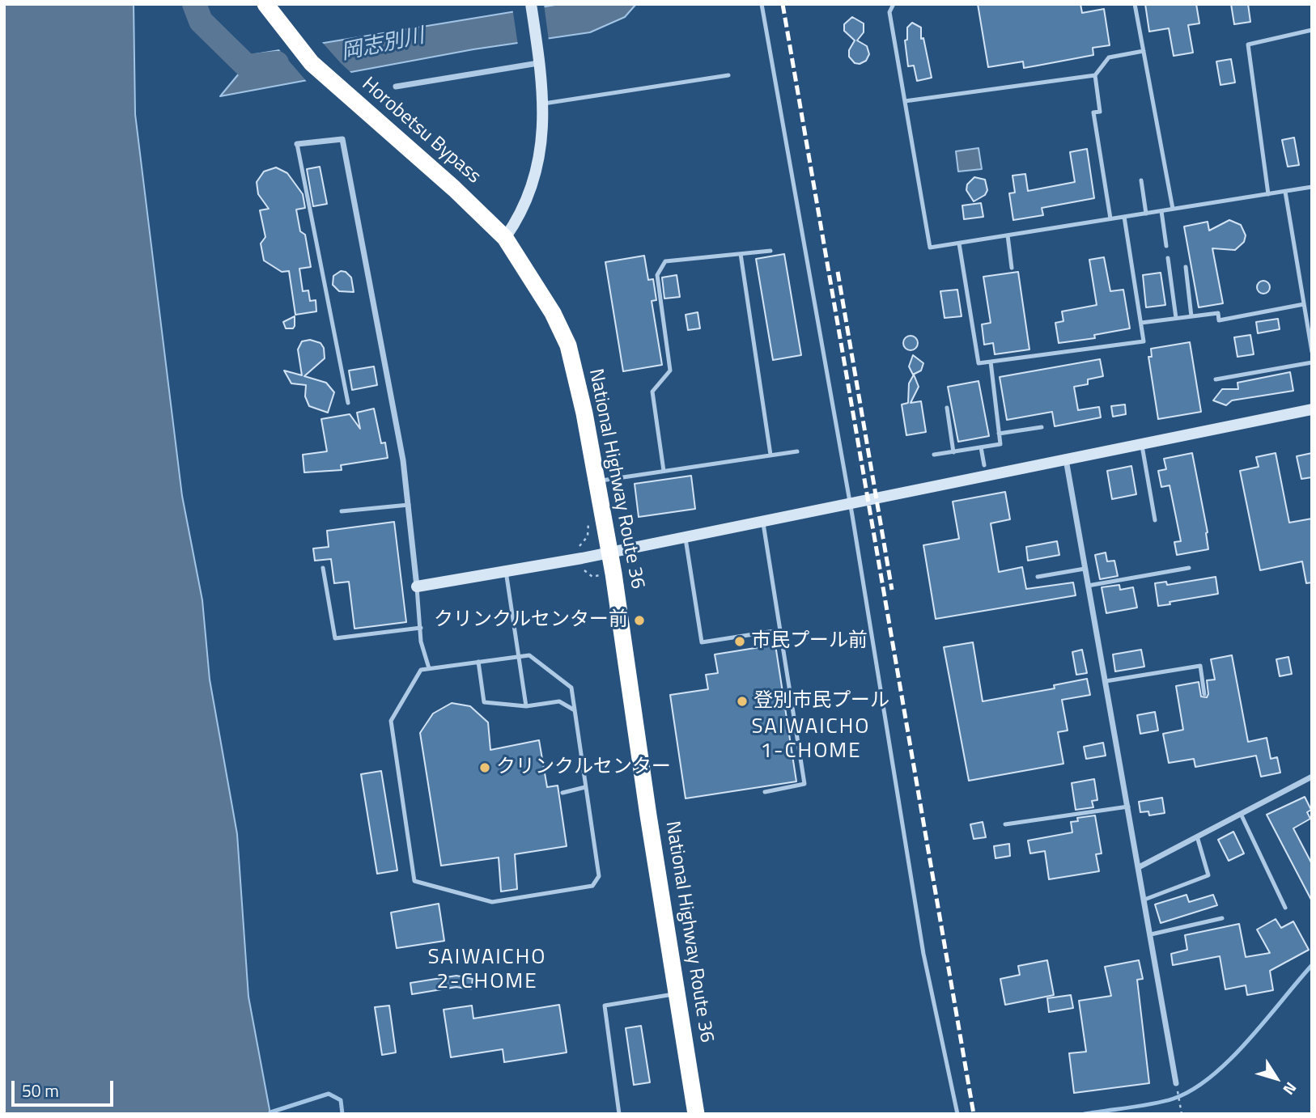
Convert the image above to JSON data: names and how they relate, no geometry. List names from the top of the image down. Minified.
{"streets":{"highway":["Horobetsu Bypass","National Highway Route 36"]},"crossings":[["Horobetsu Bypass","National Highway Route 36"]],"districts":["SAIWAICHO 1-CHOME","SAIWAICHO 2-CHOME"],"water":["岡志別川"],"places":["クリンクルセンター前","市民プール前","登別市民プール","クリンクルセンター"],"scale_bar":"50 m","north":"bottom right"}
